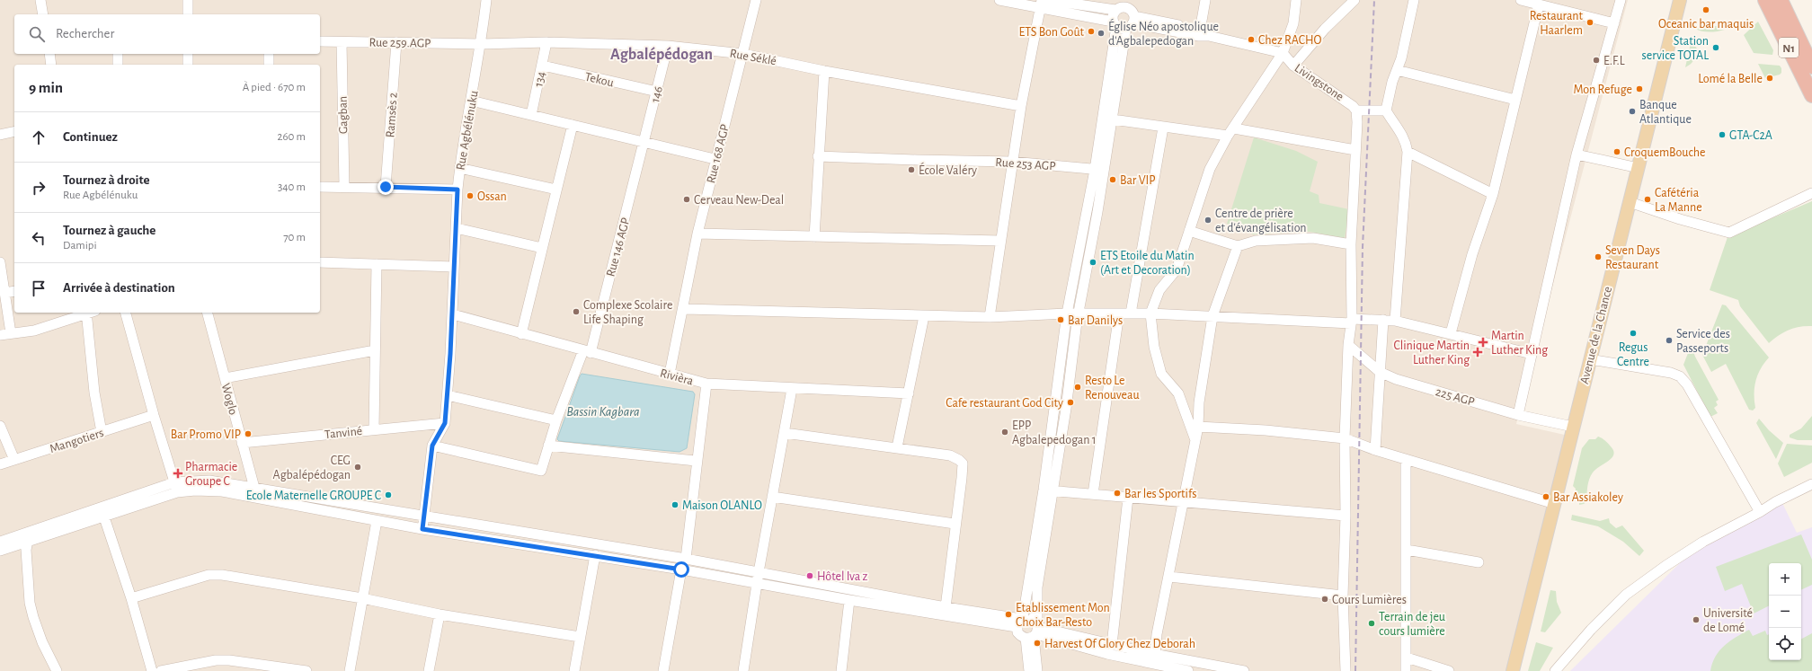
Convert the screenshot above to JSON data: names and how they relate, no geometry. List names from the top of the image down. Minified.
{"streets":{"highway":["N1"],"main road":["Avenue de la Chance"],"street":["Rue 259.AGP","Rue Séklé","134","Tekou","Livingstone","146","Gagban","Ramsès 2","Rue Agbélénuku","Rue 168 AGP","Rue 253 AGP","Rue 146 AGP","Rivièra","225 AGP","Woglo","Tanviné","Mangotiers"]},"crossings":[["Rue 259.AGP","Rue Séklé"],["Rue 259.AGP","Gagban"],["Rue 259.AGP","Ramsès 2"],["Rue 259.AGP","Rue Agbélénuku"],["Rue Séklé","134"],["Rue Séklé","146"],["Rue Séklé","Rue Agbélénuku"],["Rue Séklé","Rue 168 AGP"],["134","Tekou"],["Tekou","146"],["Livingstone","225 AGP"],["146","Rue 146 AGP"],["Rue Agbélénuku","Rue 146 AGP"],["Rue Agbélénuku","Rivièra"],["Rue Agbélénuku","Tanviné"],["Rue 168 AGP","Rivièra"],["Rue 146 AGP","Rivièra"],["Avenue de la Chance","225 AGP"],["Woglo","Tanviné"]],"districts":["Agbalépédogan"],"water":["Bassin Kagbara"],"places":{"other":["Oceanic bar maquis","Restaurant Haarlem","ETS Bon Goût","Église Néo apostolique d'Agbalepedogan","Chez RACHO","Station service TOTAL","E.F.L","Lomé la Belle","Mon Refuge","Banque Atlantique","GTA-C2A","CroquemBouche","École Valéry","Bar VIP","Ossan","Cerveau New-Deal","Cafétéria La Manne","Centre de prière et d'évangélisation","Seven Days Restaurant","ETS Etoile du Matin (Art et Decoration)","Complexe Scolaire Life Shaping","Bar Danilys","Regus Centre","Service des Passeports","Resto Le Renouveau","Cafe restaurant God City","EPP Agbalepedogan 1","Bar Promo VIP","CEG Agbalépédogan","Bar les Sportifs","Ecole Maternelle GROUPE C","Bar Assiakoley","Maison OLANLO","Hôtel Iva z","Cours Lumières","Etablissement Mon Choix Bar-Resto","Université de Lomé","Terrain de jeu cours lumière","Harvest Of Glory Chez Deborah"],"health":["Martin Luther King","Clinique Martin Luther King","Pharmacie Groupe C"]},"page":{"search":"Rechercher","heading":["9 min","À pied · 670 m"],"list":[["Continuez","260 m"],["Tournez à droite","Rue Agbélénuku","340 m"],["Tournez à gauche","Damipi","70 m"],"Arrivée à destination"],"map_buttons":["+","−"]}}
